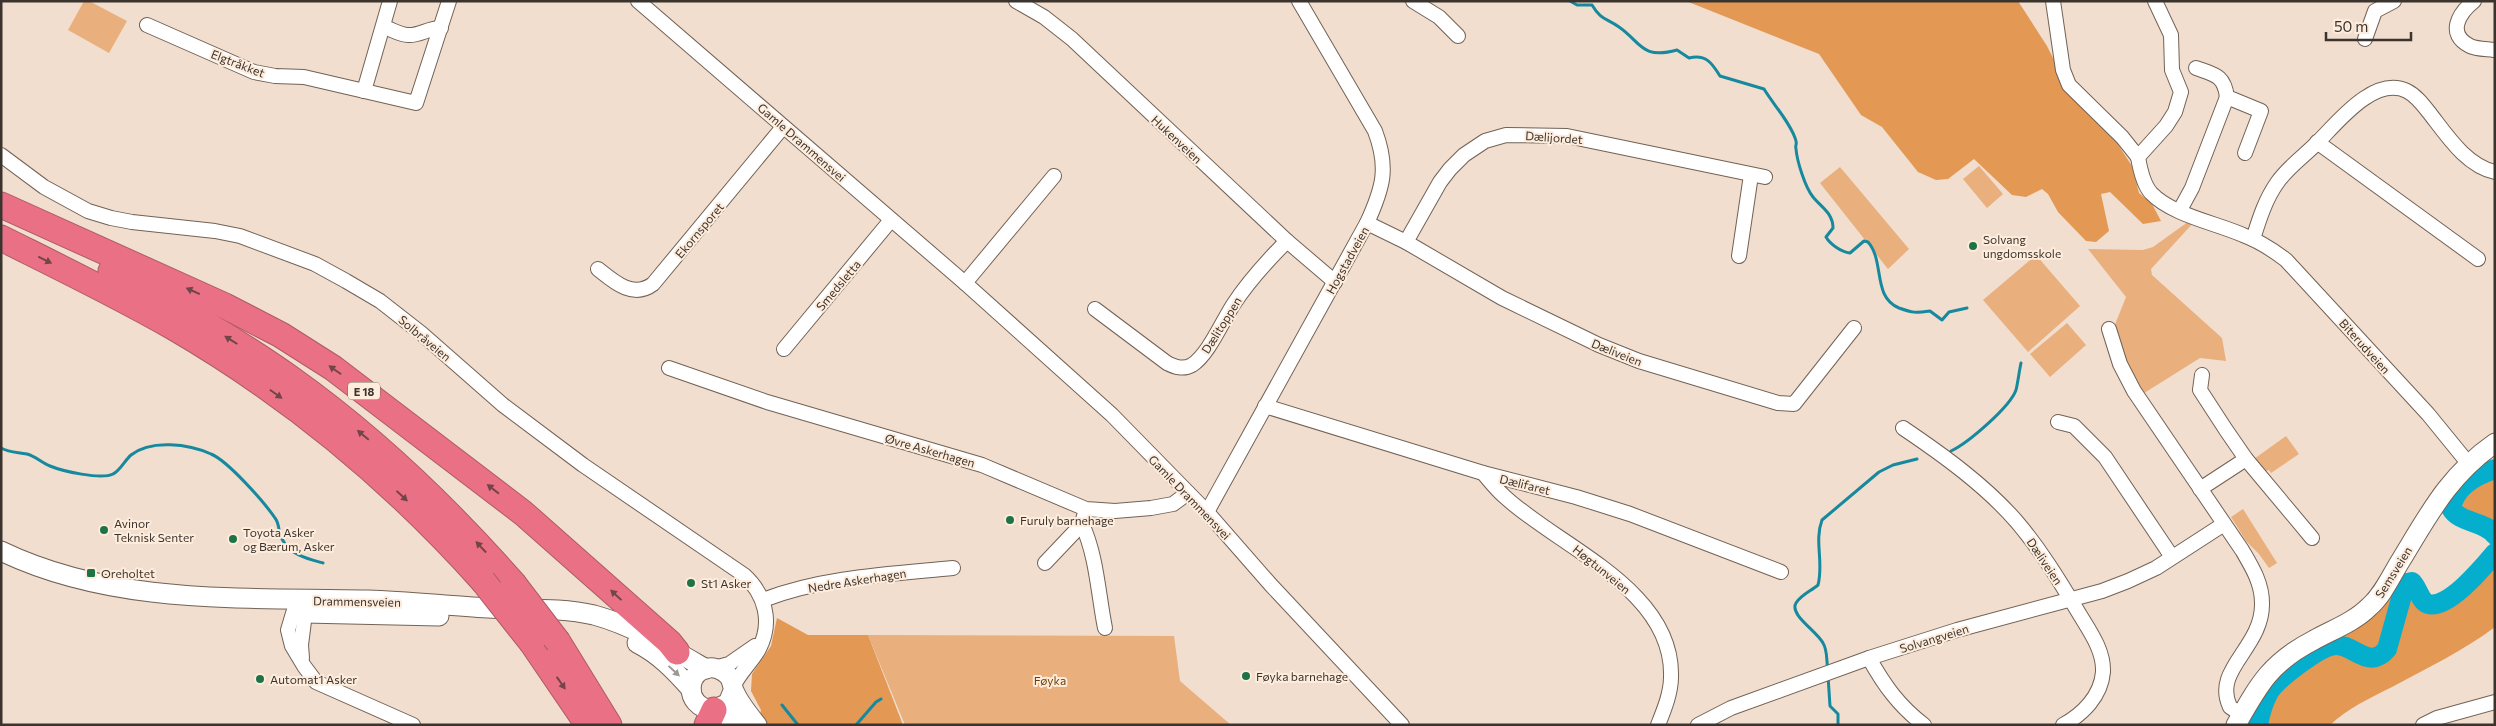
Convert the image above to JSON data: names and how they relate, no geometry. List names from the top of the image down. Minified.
{"streets":{"highway":["E 18"],"main road":["Semsveien","Drammensveien"],"street":["Elgtråkket","Dælijordet","Hukenveien","Gamle Drammensvei","Ekornsporet","Hogstadveien","Smedsletta","Dælitoppen","Solbråveien","Biterudveien","Dæliveien","Øvre Askerhagen","Dælifaret","Høgtunveien","Nedre Askerhagen","Solvangveien"]},"crossings":[["Dælijordet","Dæliveien"],["Hukenveien","Hogstadveien"],["Hukenveien","Dælitoppen"],["Gamle Drammensvei","Ekornsporet"],["Gamle Drammensvei","Hogstadveien"],["Gamle Drammensvei","Smedsletta"],["Gamle Drammensvei","Øvre Askerhagen"],["Hogstadveien","Dæliveien"],["Hogstadveien","Dælifaret"],["Solbråveien","Nedre Askerhagen"],["Biterudveien","Semsveien"],["Dæliveien","Solvangveien"],["E 18","Drammensveien"],["Dælifaret","Høgtunveien"]],"parks":["Føyka"],"places":{"other":["Solvang ungdomsskole","Furuly barnehage","Avinor Teknisk Senter","Toyota Asker og Bærum, Asker","St1 Asker","Føyka barnehage","Automat1 Asker"],"transit":["Oreholtet"]},"scale_bar":"50 m"}
